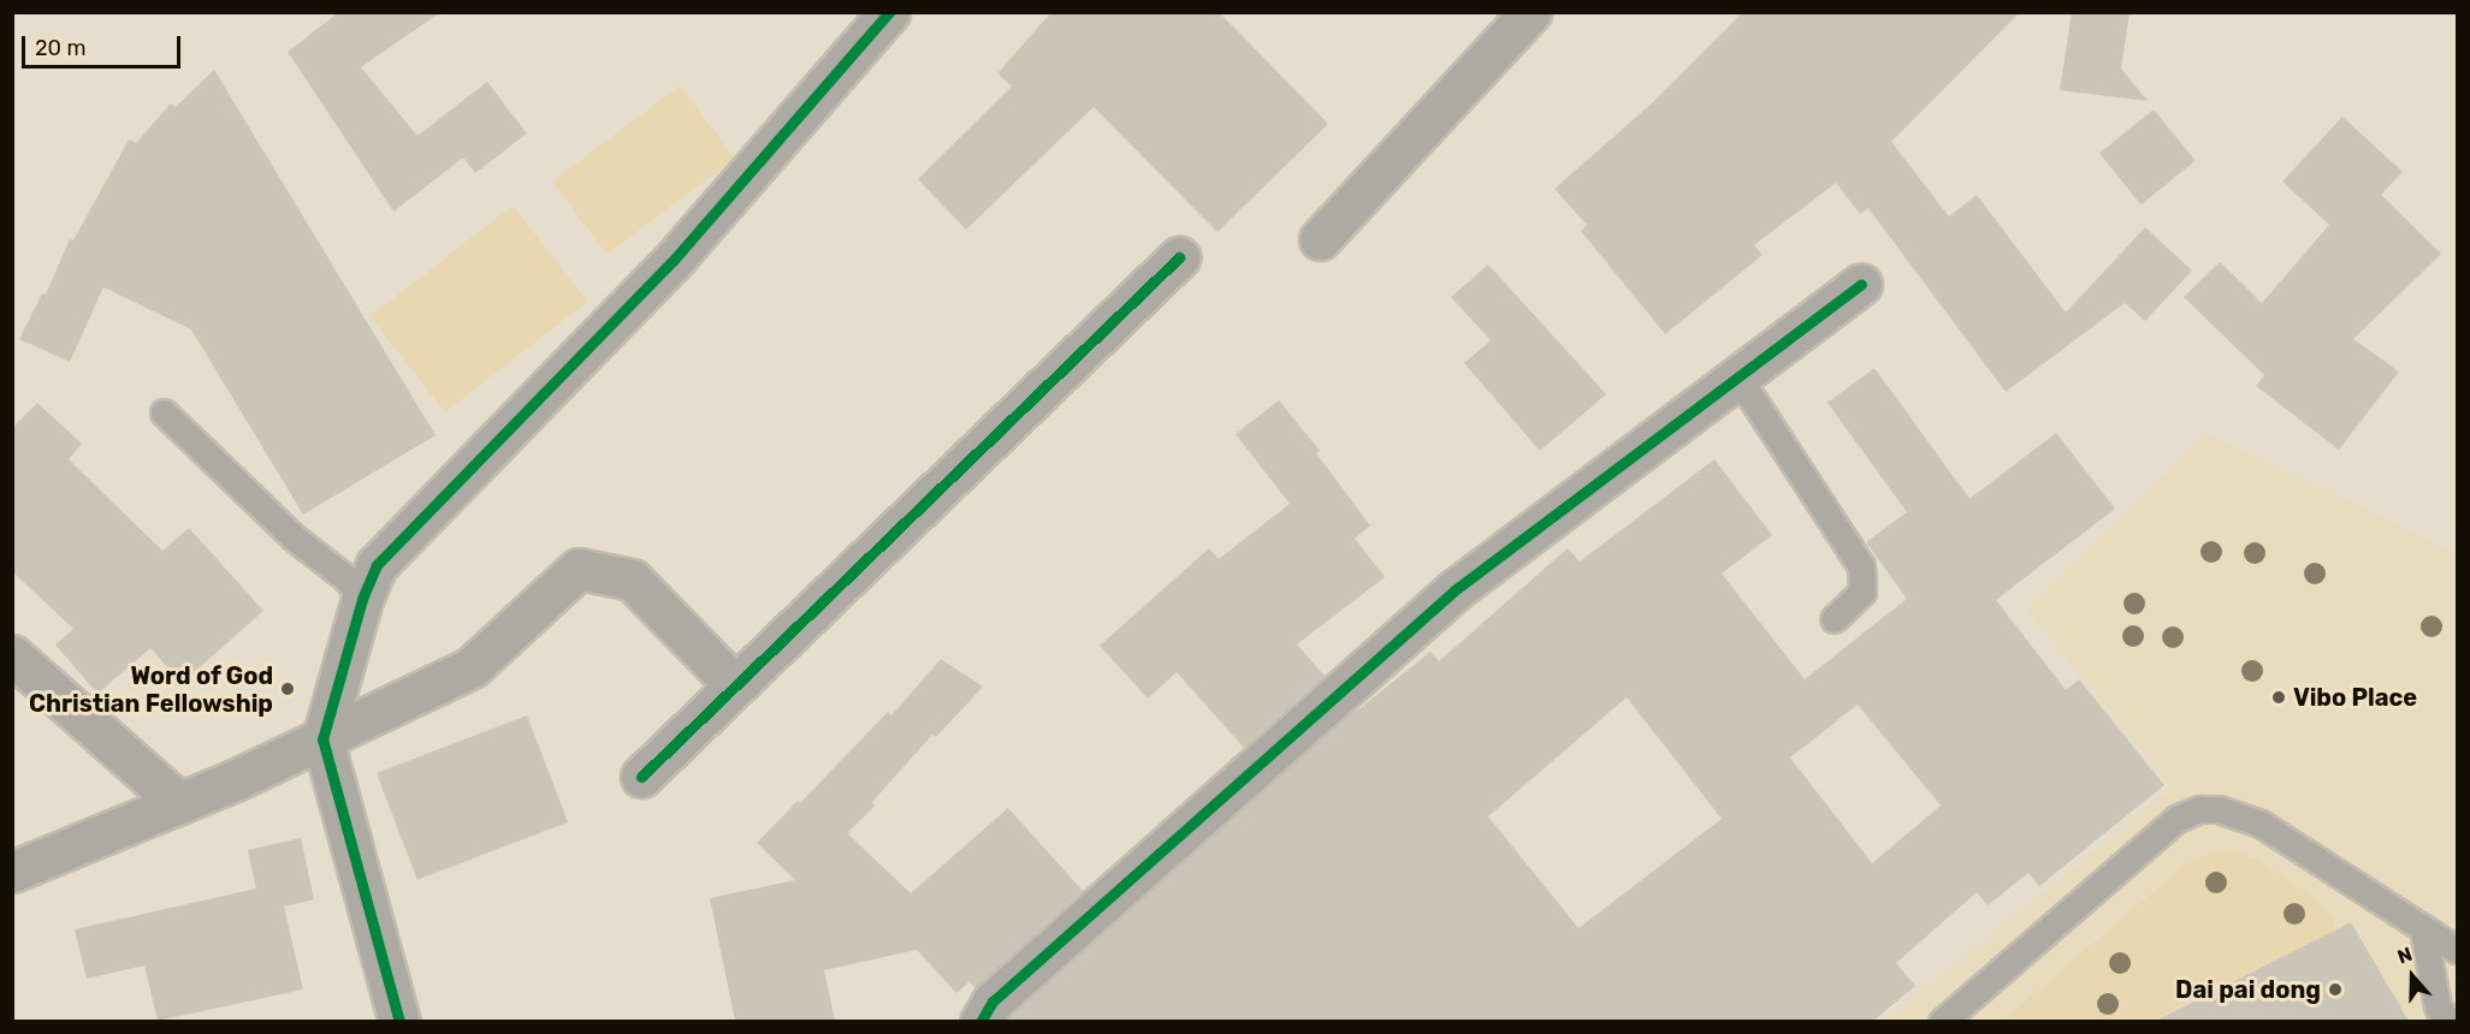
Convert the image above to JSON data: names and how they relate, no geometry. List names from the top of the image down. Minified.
{"places":["Word of God Christian Fellowship","Vibo Place","Dai pai dong"],"scale_bar":"20 m","north":"top"}
